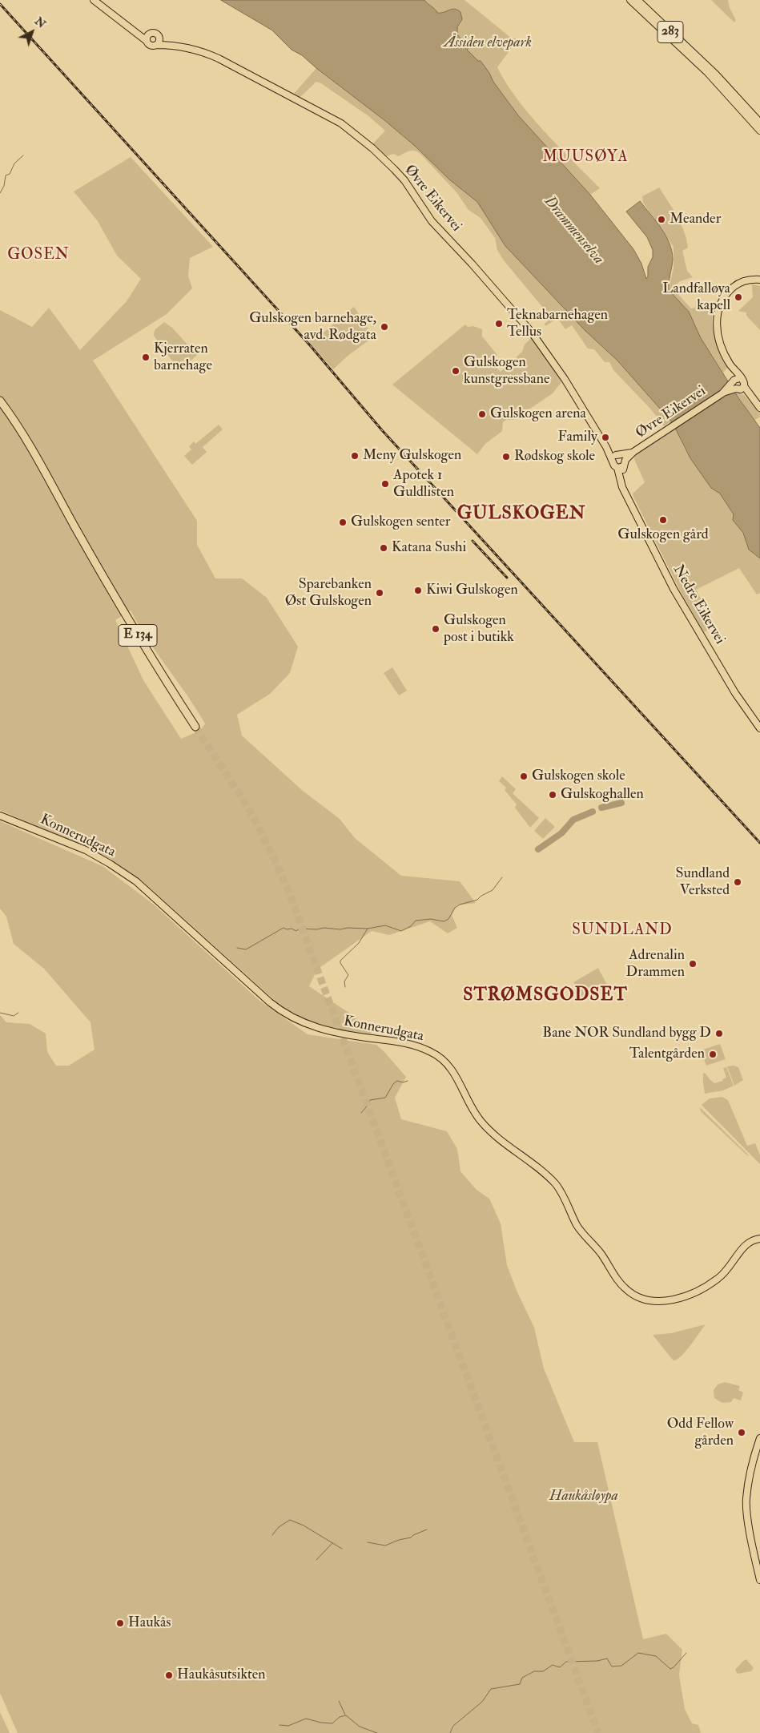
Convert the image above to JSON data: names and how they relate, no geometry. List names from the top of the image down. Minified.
{"streets":{"highway":["E 134"],"main road":["283","Øvre Eikervei","Nedre Eikervei","Konnerudgata"]},"crossings":[["Øvre Eikervei","Nedre Eikervei"]],"districts":["MUUSØYA","GOSEN","GULSKOGEN","SUNDLAND","STRØMSGODSET"],"water":["Drammenselva"],"parks":["Åssiden elvepark","Haukåsløypa"],"places":["Meander","Landfalløya kapell","Teknabarnehagen Tellus","Gulskogen barnehage, avd. Rødgata","Kjerraten barnehage","Gulskogen kunstgressbane","Gulskogen arena","Family","Meny Gulskogen","Rødskog skole","Apotek 1 Guldlisten","Gulskogen gård","Gulskogen senter","Katana Sushi","Kiwi Gulskogen","Sparebanken Øst Gulskogen","Gulskogen post i butikk","Gulskogen skole","Gulskoghallen","Sundland Verksted","Adrenalin Drammen","Bane NOR Sundland bygg D","Talentgården","Odd Fellow gården","Haukås","Haukåsutsikten"],"north":"top right"}
